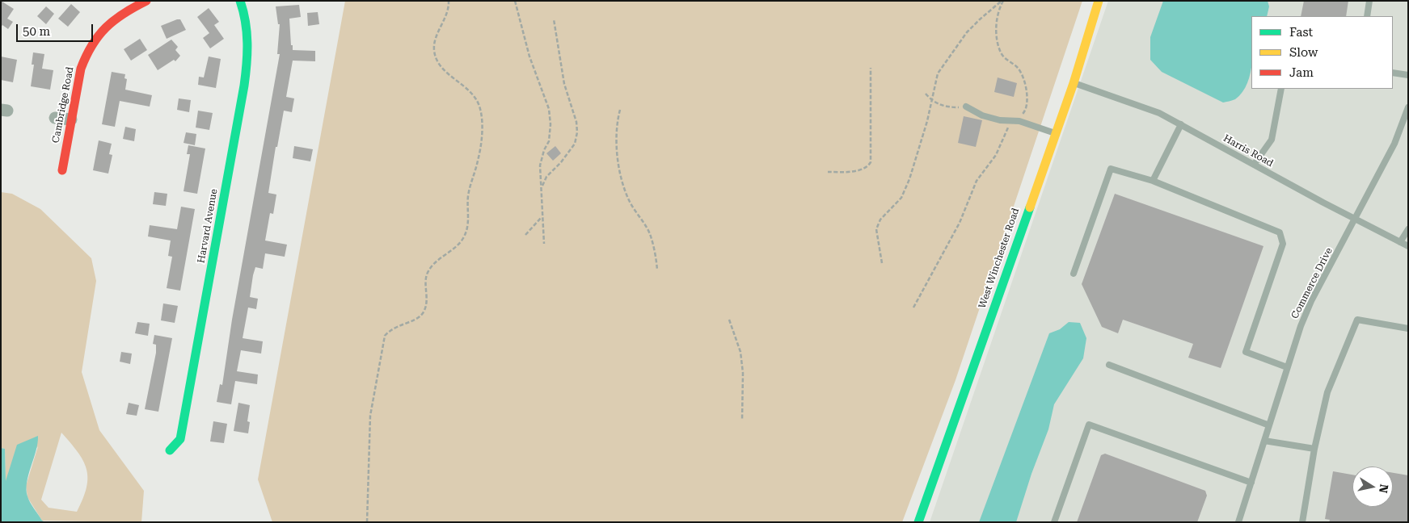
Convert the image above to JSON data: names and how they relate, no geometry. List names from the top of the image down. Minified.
{"streets":{"street":["Cambridge Road","Harvard Avenue","West Winchester Road"],"lane":["Harris Road","Commerce Drive"]},"crossings":[["Harris Road","West Winchester Road"],["Harris Road","Commerce Drive"]],"legend":["Fast","Slow","Jam"],"scale_bar":"50 m","north":"right"}
